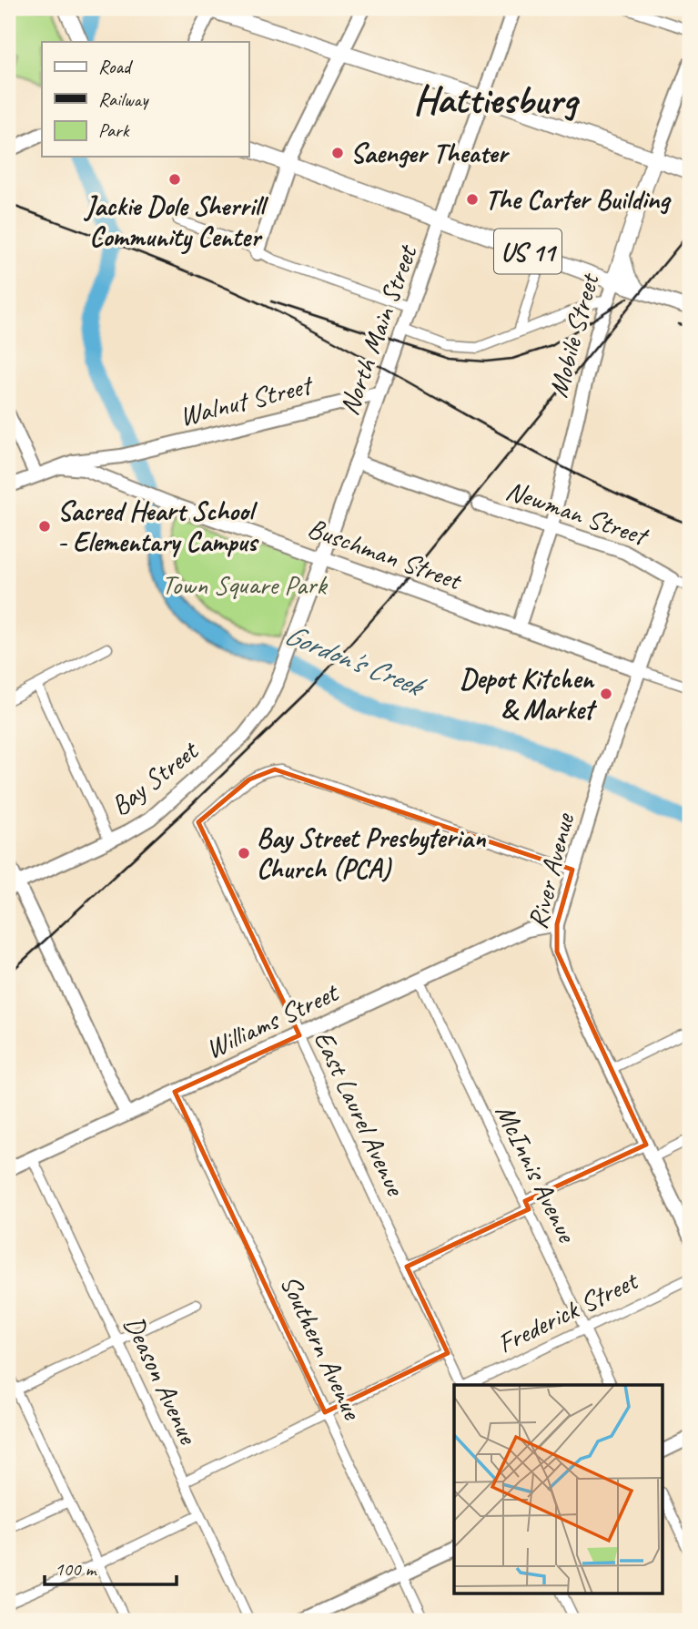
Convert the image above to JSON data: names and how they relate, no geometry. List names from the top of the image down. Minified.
{"streets":{"main road":["US 11","Mobile Street"],"street":["North Main Street","Walnut Street","Newman Street","Buschman Street","Bay Street","River Avenue","Williams Street","East Laurel Avenue","McInnis Avenue","Frederick Street","Southern Avenue","Deason Avenue"]},"crossings":[["US 11","North Main Street"],["US 11","Mobile Street"],["North Main Street","Walnut Street"],["North Main Street","Newman Street"],["North Main Street","Buschman Street"],["North Main Street","Bay Street"],["Mobile Street","Newman Street"],["Mobile Street","Buschman Street"],["Walnut Street","Buschman Street"],["Newman Street","River Avenue"],["Buschman Street","River Avenue"],["River Avenue","Williams Street"],["River Avenue","East Laurel Avenue"],["Williams Street","East Laurel Avenue"],["Williams Street","McInnis Avenue"],["Williams Street","Southern Avenue"],["Williams Street","Deason Avenue"],["McInnis Avenue","Frederick Street"]],"districts":["Hattiesburg"],"water":["Gordon's Creek"],"parks":["Town Square Park"],"places":["Saenger Theater","Jackie Dole Sherrill Community Center","The Carter Building","Sacred Heart School - Elementary Campus","Depot Kitchen & Market","Bay Street Presbyterian Church (PCA)"],"legend":["Road","Railway","Park"],"scale_bar":"100 m"}
